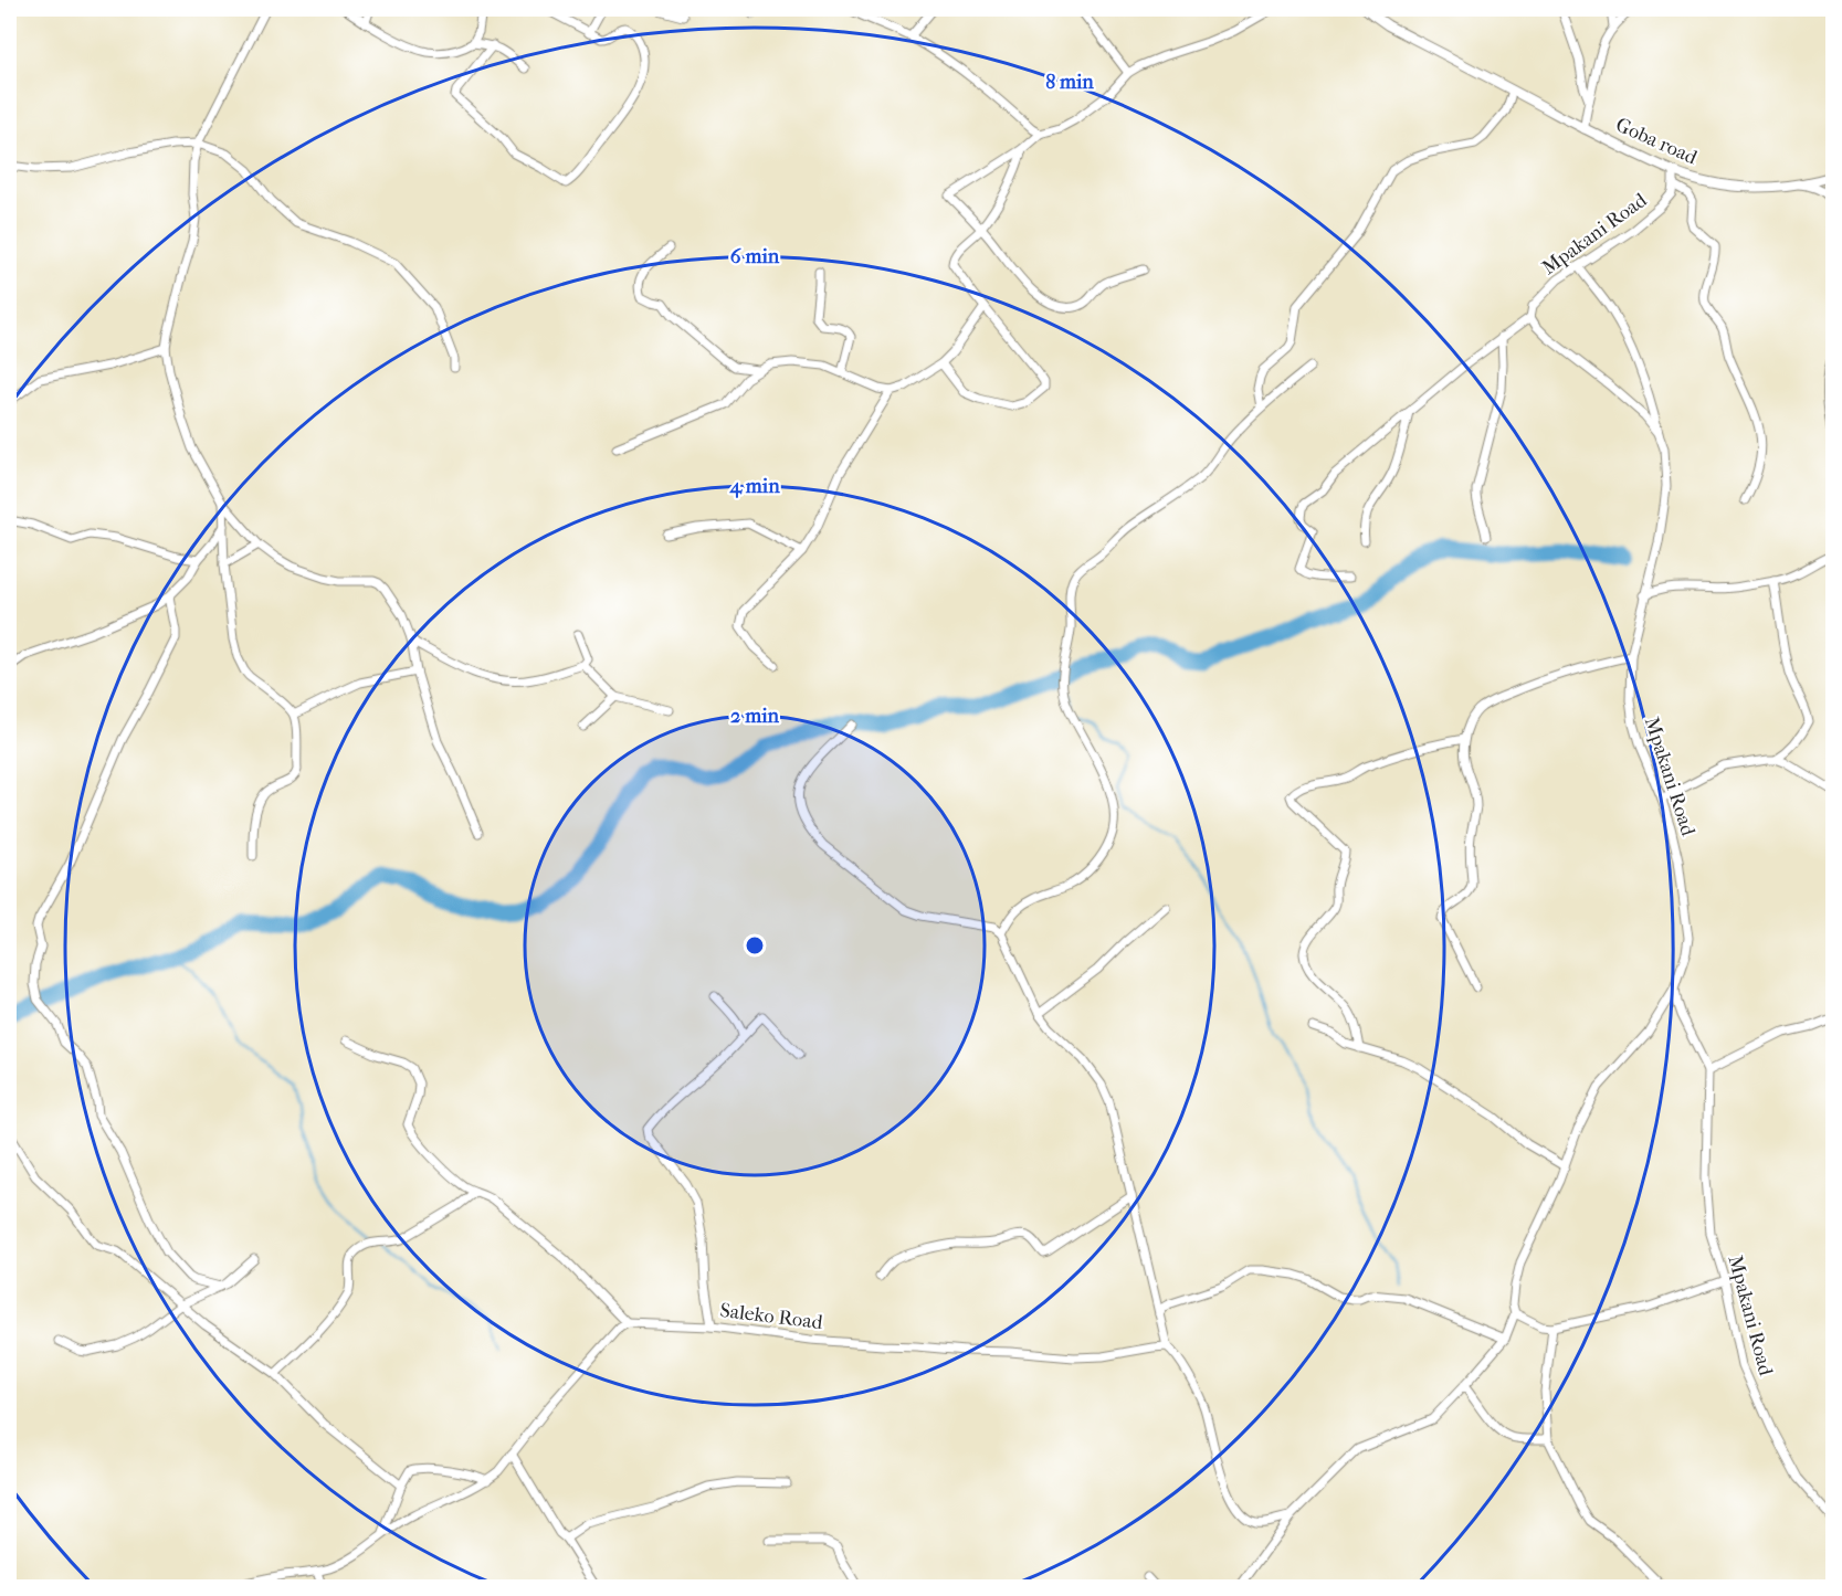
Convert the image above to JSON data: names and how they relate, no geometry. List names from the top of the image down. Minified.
{"streets":{"street":["Goba road","Mpakani Road","Saleko Road"]},"rings":["8 min","6 min","4 min","2 min"]}
